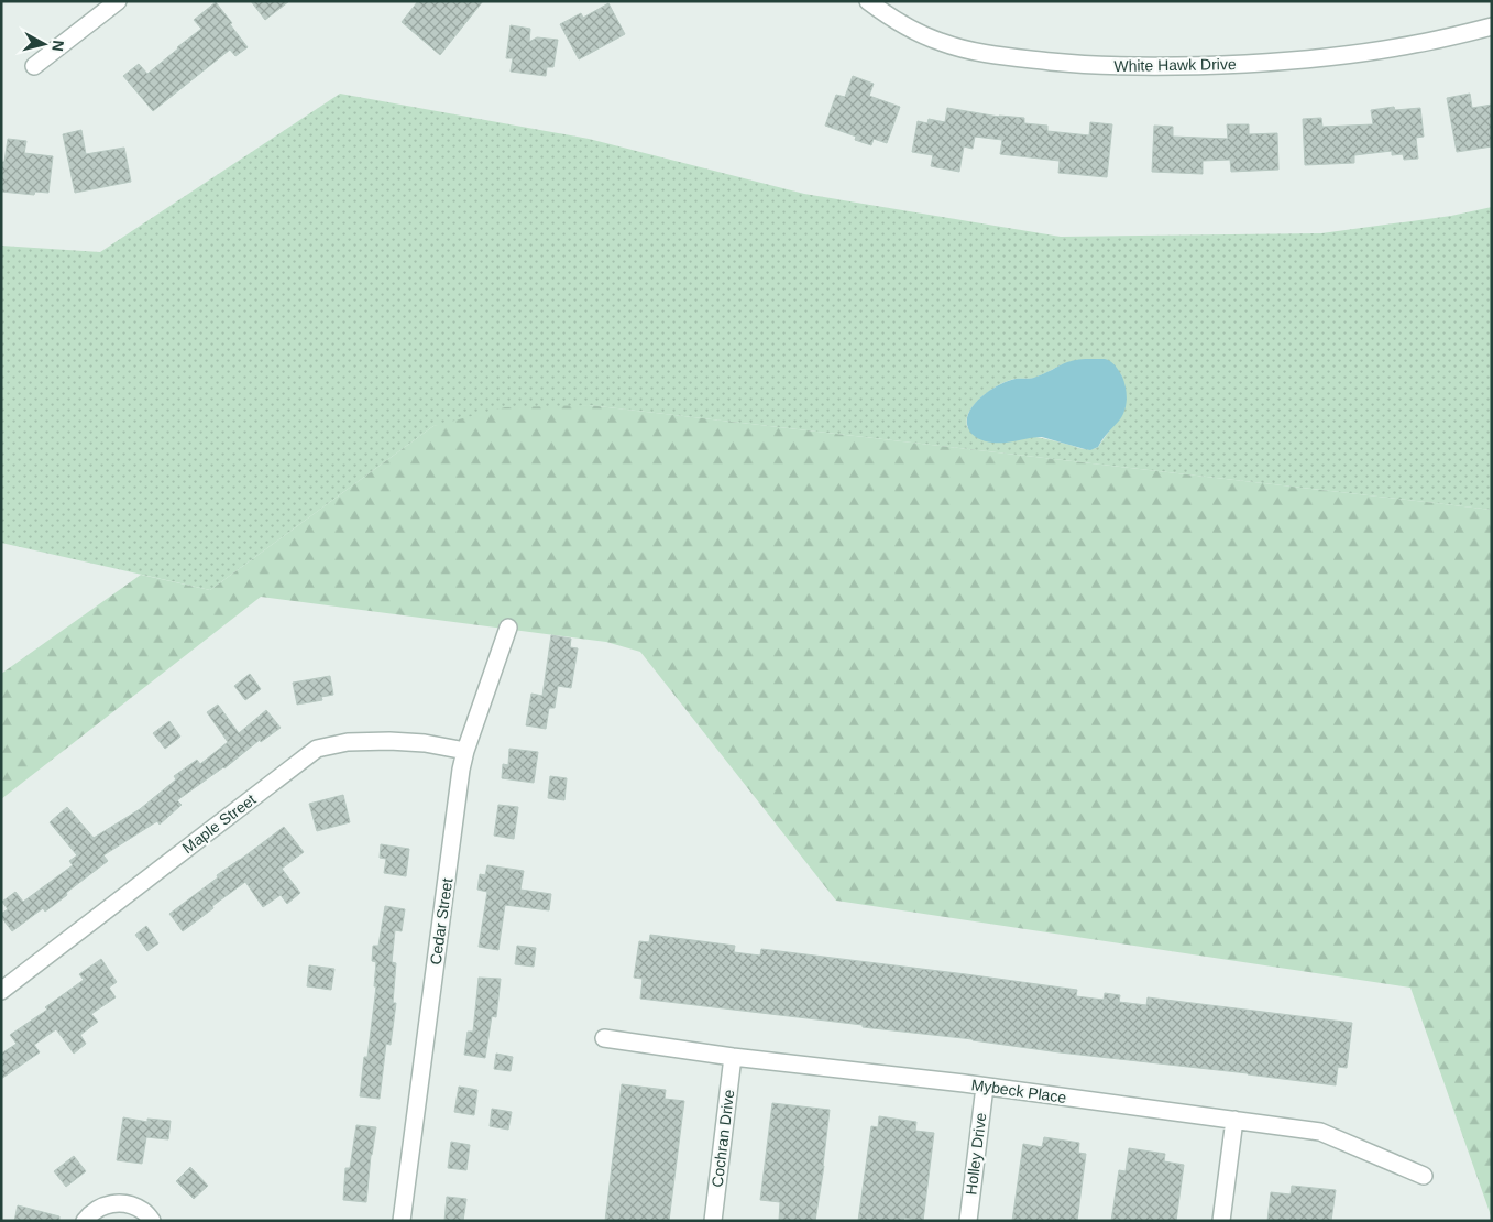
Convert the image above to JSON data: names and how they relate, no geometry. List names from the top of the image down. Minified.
{"streets":{"street":["White Hawk Drive","Maple Street","Cedar Street","Mybeck Place","Cochran Drive","Holley Drive"]},"crossings":[["Maple Street","Cedar Street"],["Mybeck Place","Cochran Drive"],["Mybeck Place","Holley Drive"]],"north":"right"}
